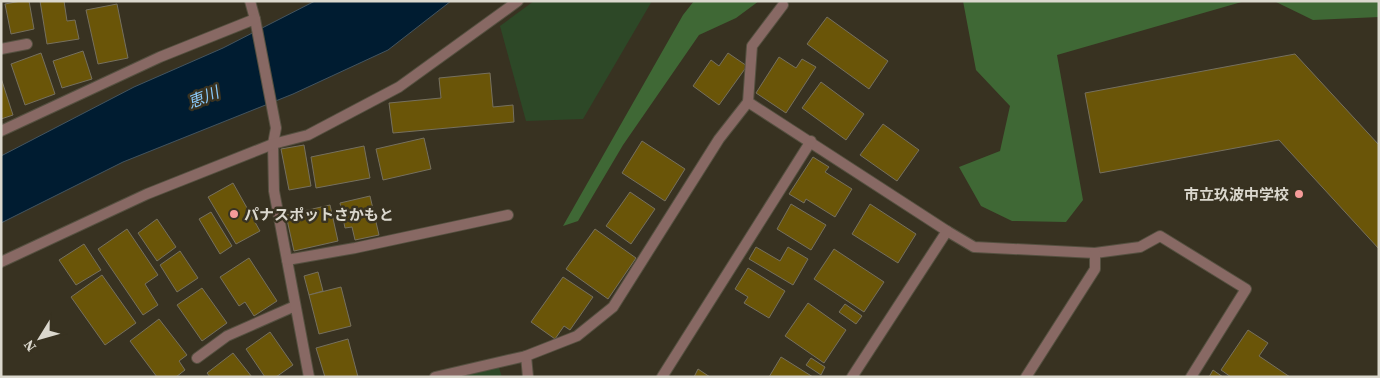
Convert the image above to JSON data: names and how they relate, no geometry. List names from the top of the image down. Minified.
{"water":["恵川"],"places":["市立玖波中学校","パナスポットさかもと"],"north":"bottom left"}
